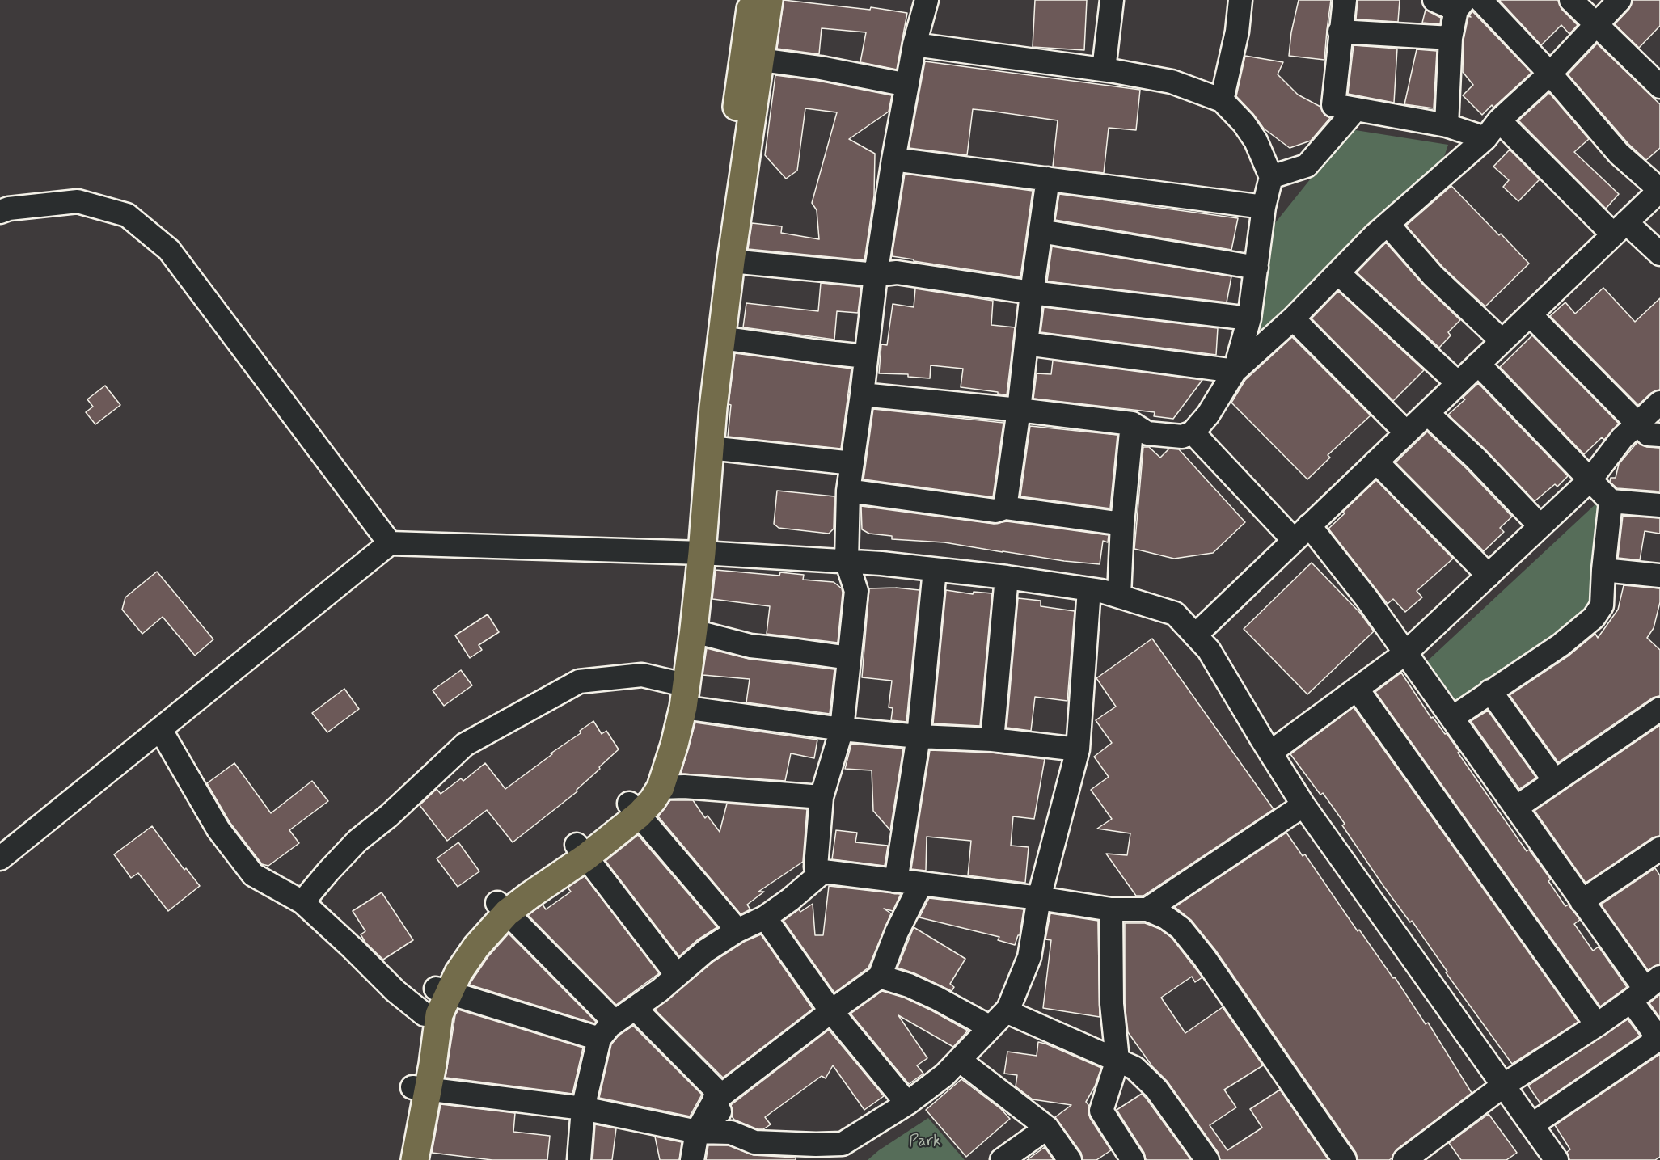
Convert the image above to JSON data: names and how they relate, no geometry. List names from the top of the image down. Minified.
{"parks":["Park"]}
